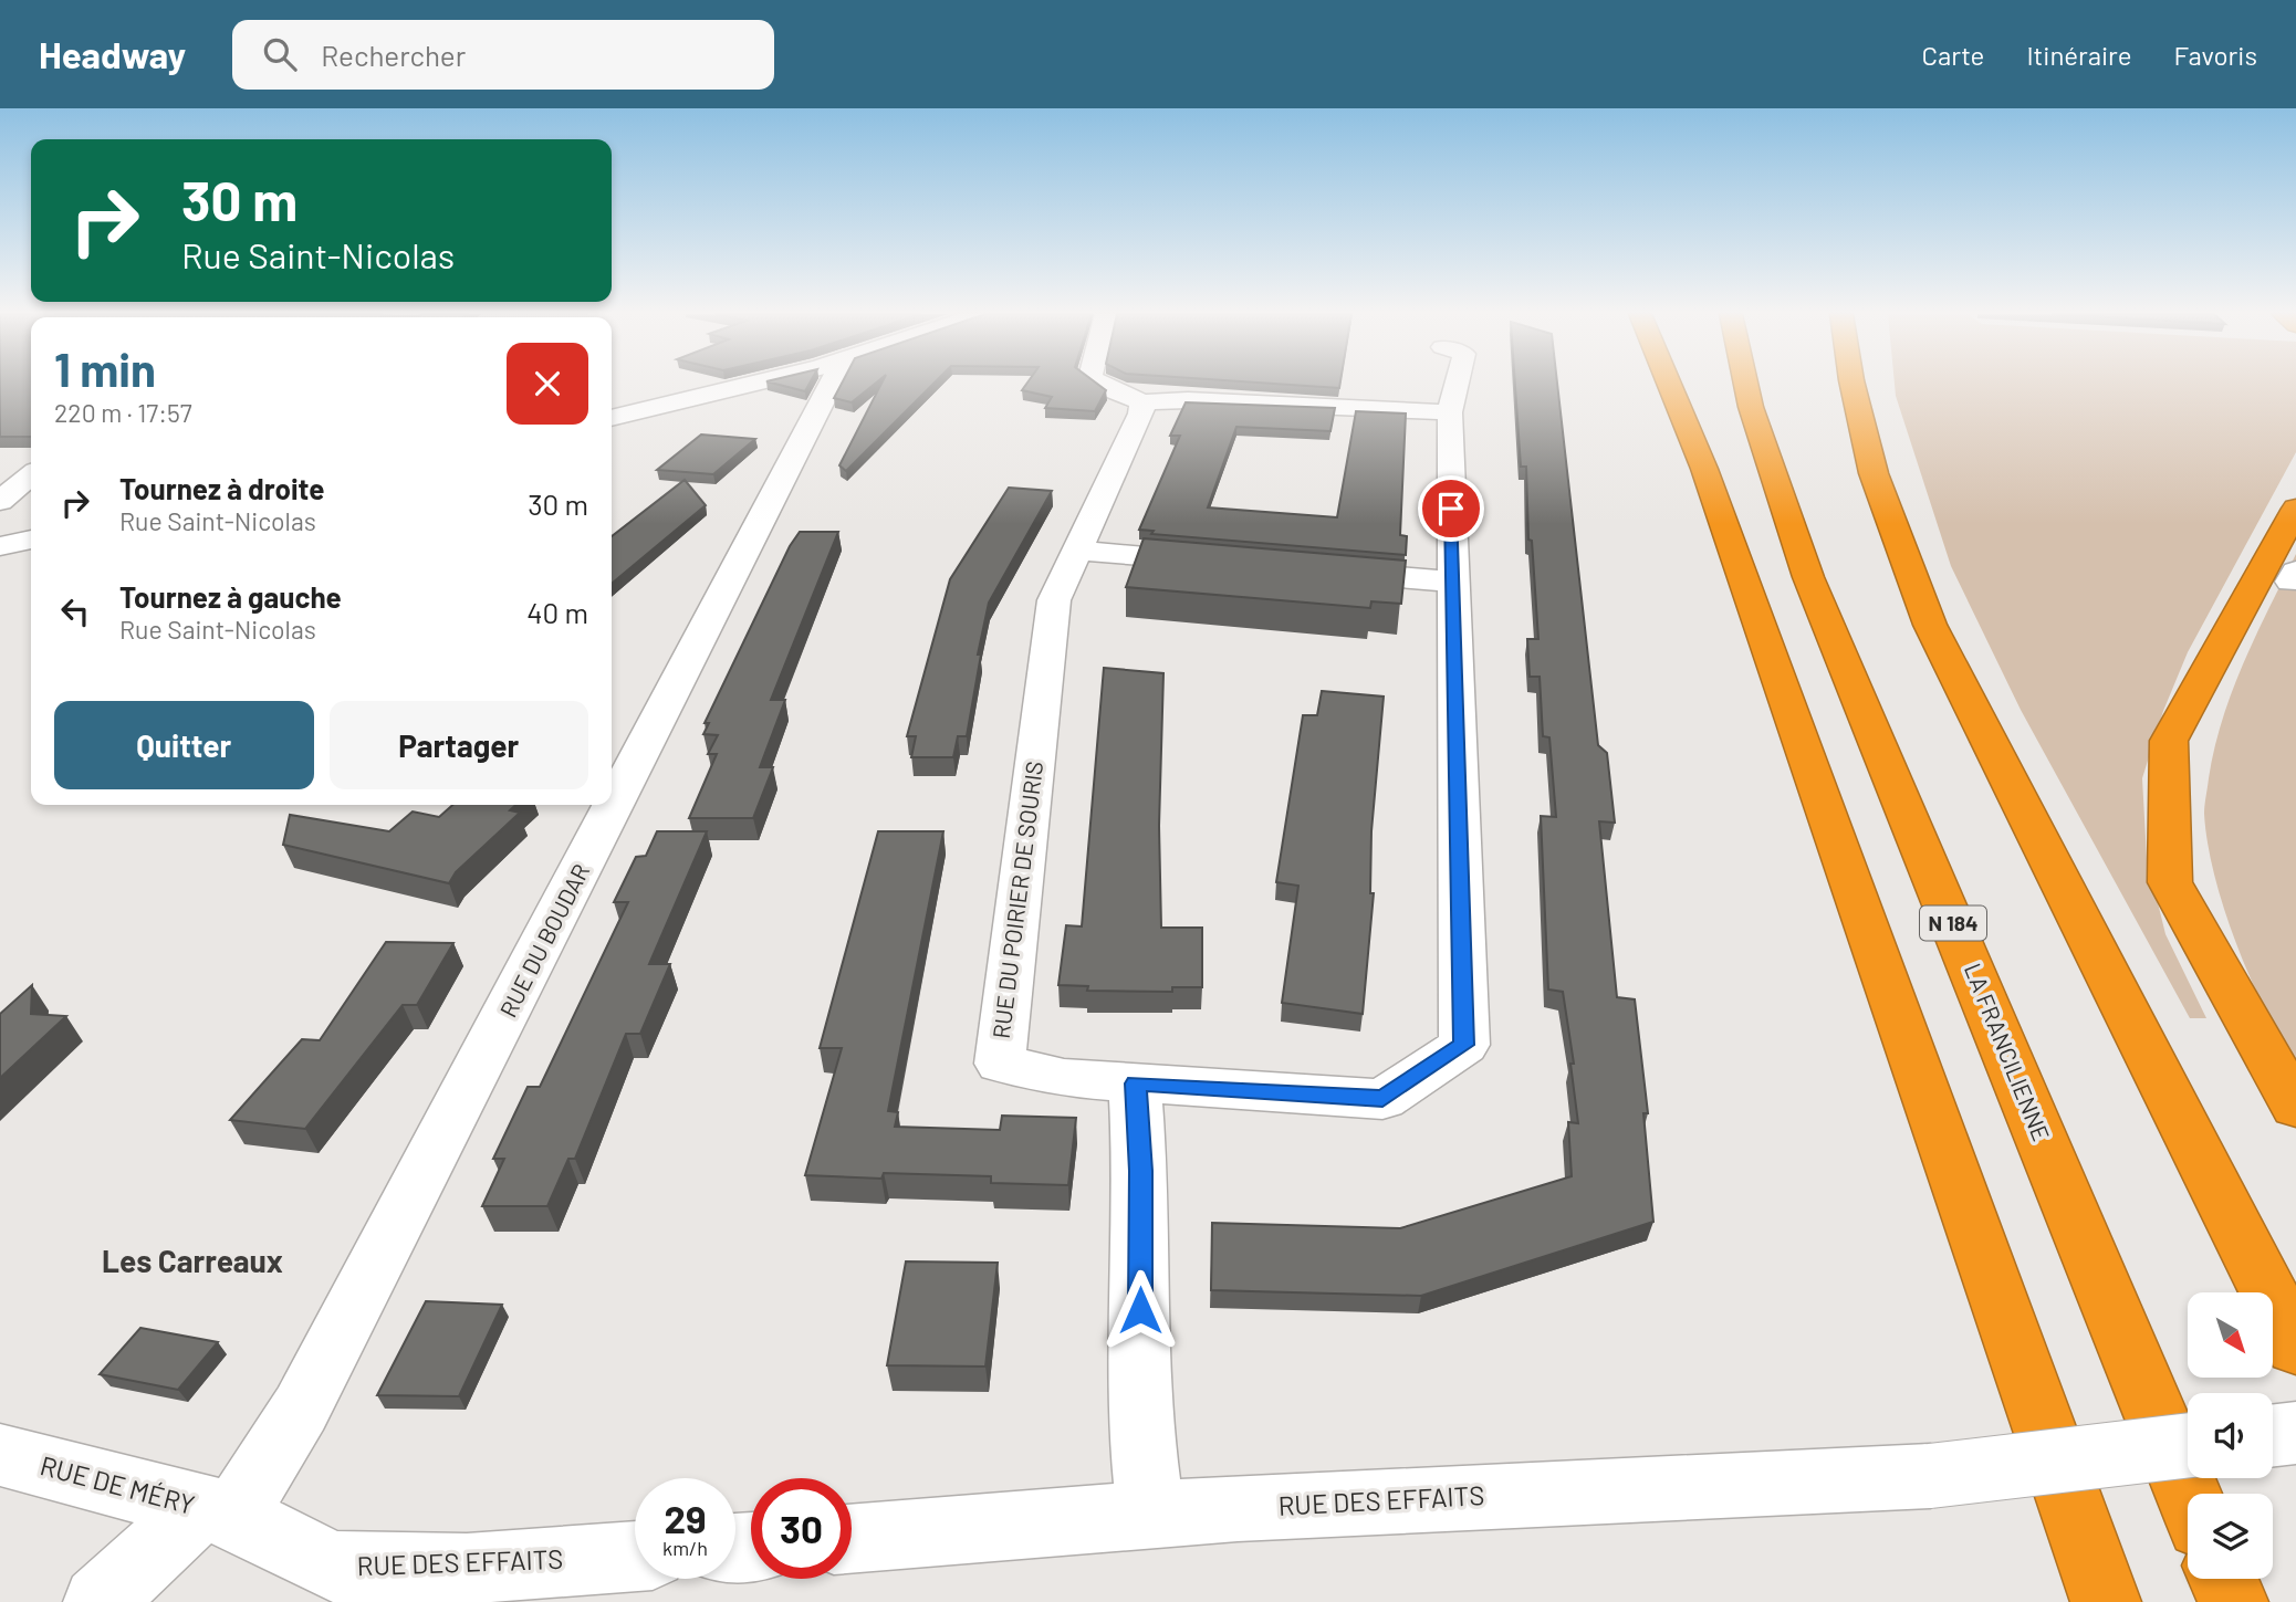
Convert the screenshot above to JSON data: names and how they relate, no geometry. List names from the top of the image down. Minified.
{"streets":{"highway":["N 184","LA FRANCILIENNE"],"street":["RUE DU POIRIER DE SOURIS","RUE DU BOUDAR","RUE DE MÉRY","RUE DES EFFAITS"]},"crossings":[["RUE DU BOUDAR","RUE DE MÉRY"],["RUE DU BOUDAR","RUE DES EFFAITS"],["RUE DE MÉRY","RUE DES EFFAITS"]],"districts":["Les Carreaux"],"north":"bottom right","page":{"header":"Headway","search":"Rechercher","nav":["Carte","Itinéraire","Favoris"],"turn":["30 m","Rue Saint-Nicolas"],"heading":["1 min","220 m · 17:57"],"list":[{"name":"Tournez à droite","note":"Rue Saint-Nicolas","value":"30 m"},{"name":"Tournez à gauche","note":"Rue Saint-Nicolas","value":"40 m"}],"buttons":["Quitter","Partager"],"speed":"29 km/h","limit":"30"}}
